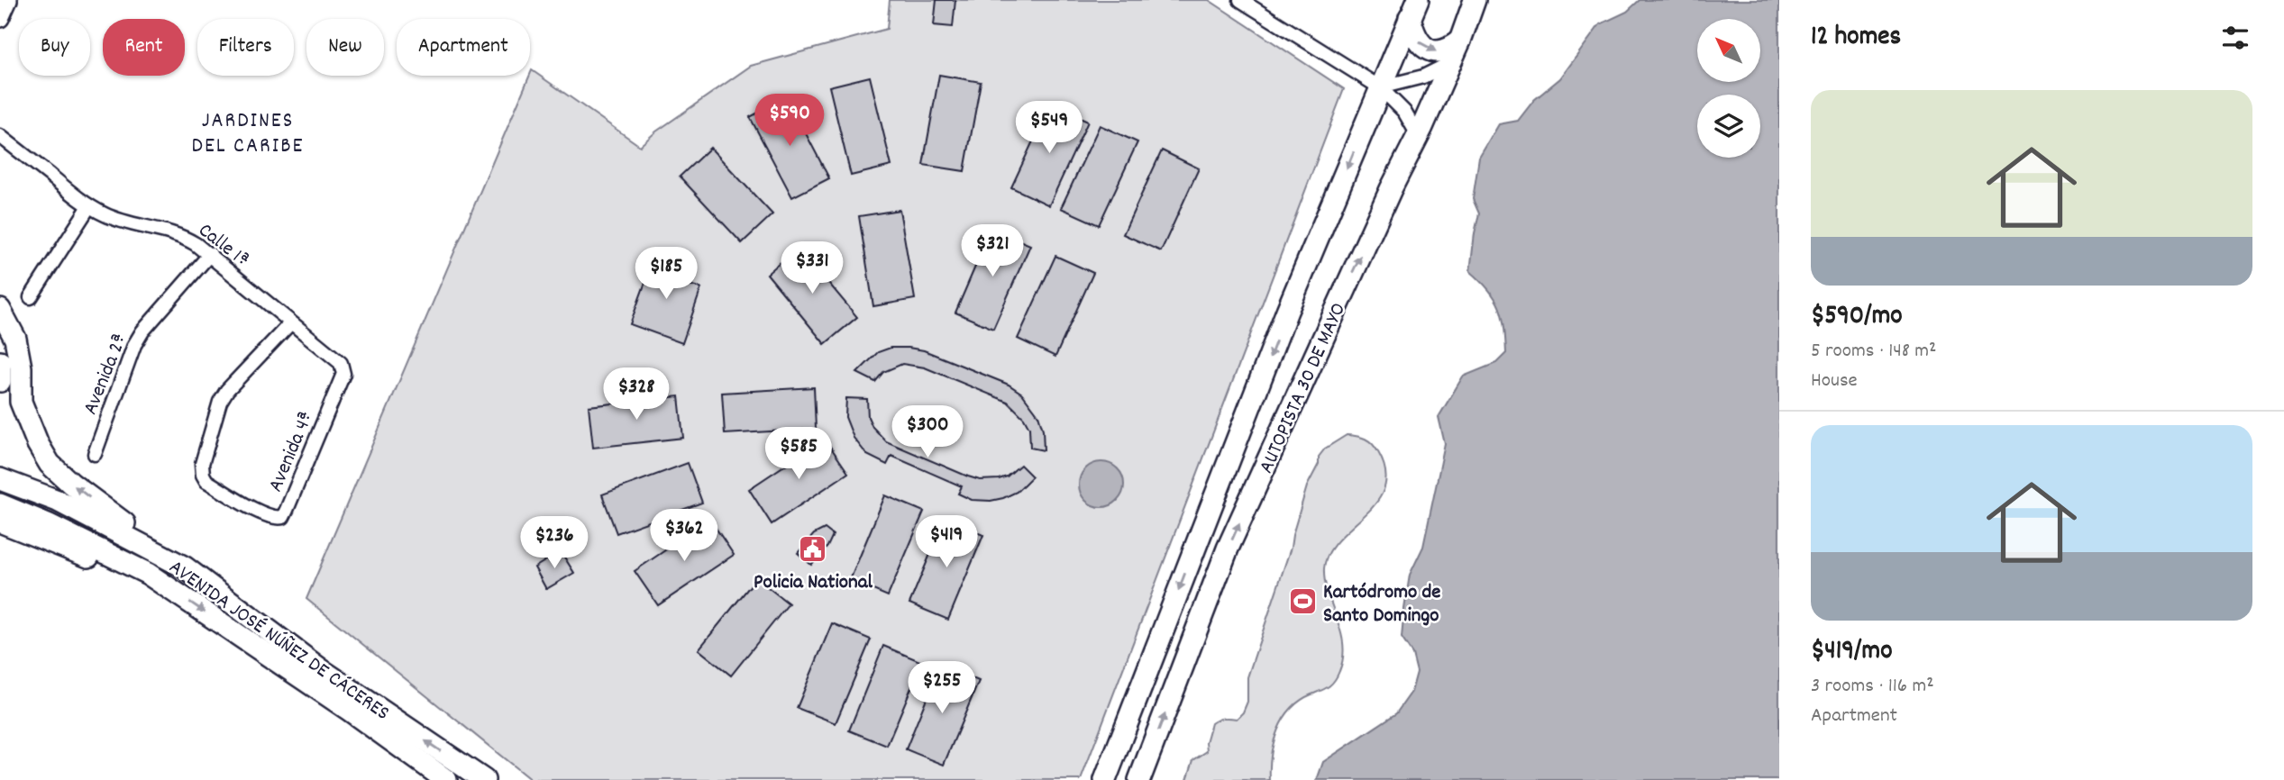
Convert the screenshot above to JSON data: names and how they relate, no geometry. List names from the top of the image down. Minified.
{"streets":{"main road":["AUTOPISTA 30 DE MAYO","AVENIDA JOSÉ NÚÑEZ DE CÁCERES"],"street":["Calle 1ª","Avenida 2ª","Avenida 4ª"]},"crossings":[["Calle 1ª","Avenida 2ª"],["Calle 1ª","Avenida 4ª"]],"districts":["JARDINES DEL CARIBE"],"places":{"public building":["Policia National"],"sports":["Kartódromo de Santo Domingo"]},"north":"top left","page":{"heading":"12 homes","chip":["Buy","Rent","Filters","New","Apartment"],"list":[{"name":"$590/mo","note":"5 rooms · 148 m² · House"},{"name":"$419/mo","note":"3 rooms · 116 m² · Apartment"}],"price":["$590","$549","$321","$331","$185","$328","$300","$585","$362","$419","$236","$255"]}}
